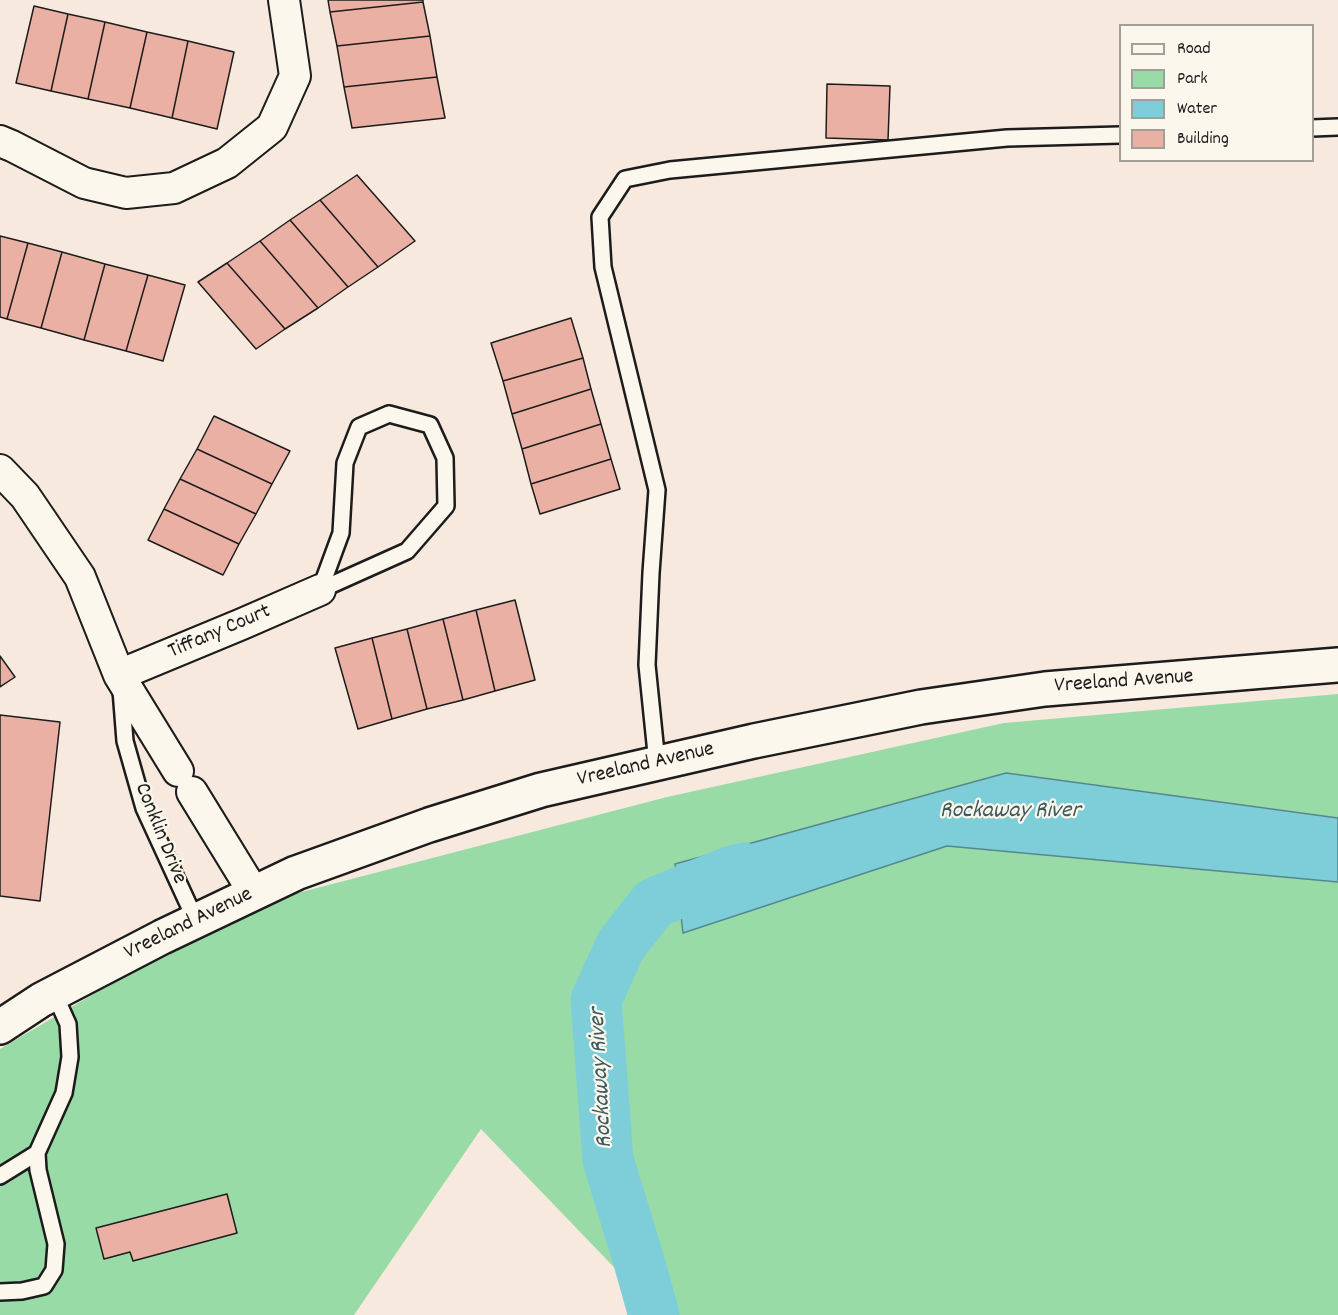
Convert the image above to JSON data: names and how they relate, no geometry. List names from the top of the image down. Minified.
{"streets":{"street":["Tiffany Court","Vreeland Avenue","Conklin Drive"]},"crossings":[["Tiffany Court","Conklin Drive"],["Vreeland Avenue","Conklin Drive"]],"water":["Rockaway River"],"legend":["Road","Park","Water","Building"]}
